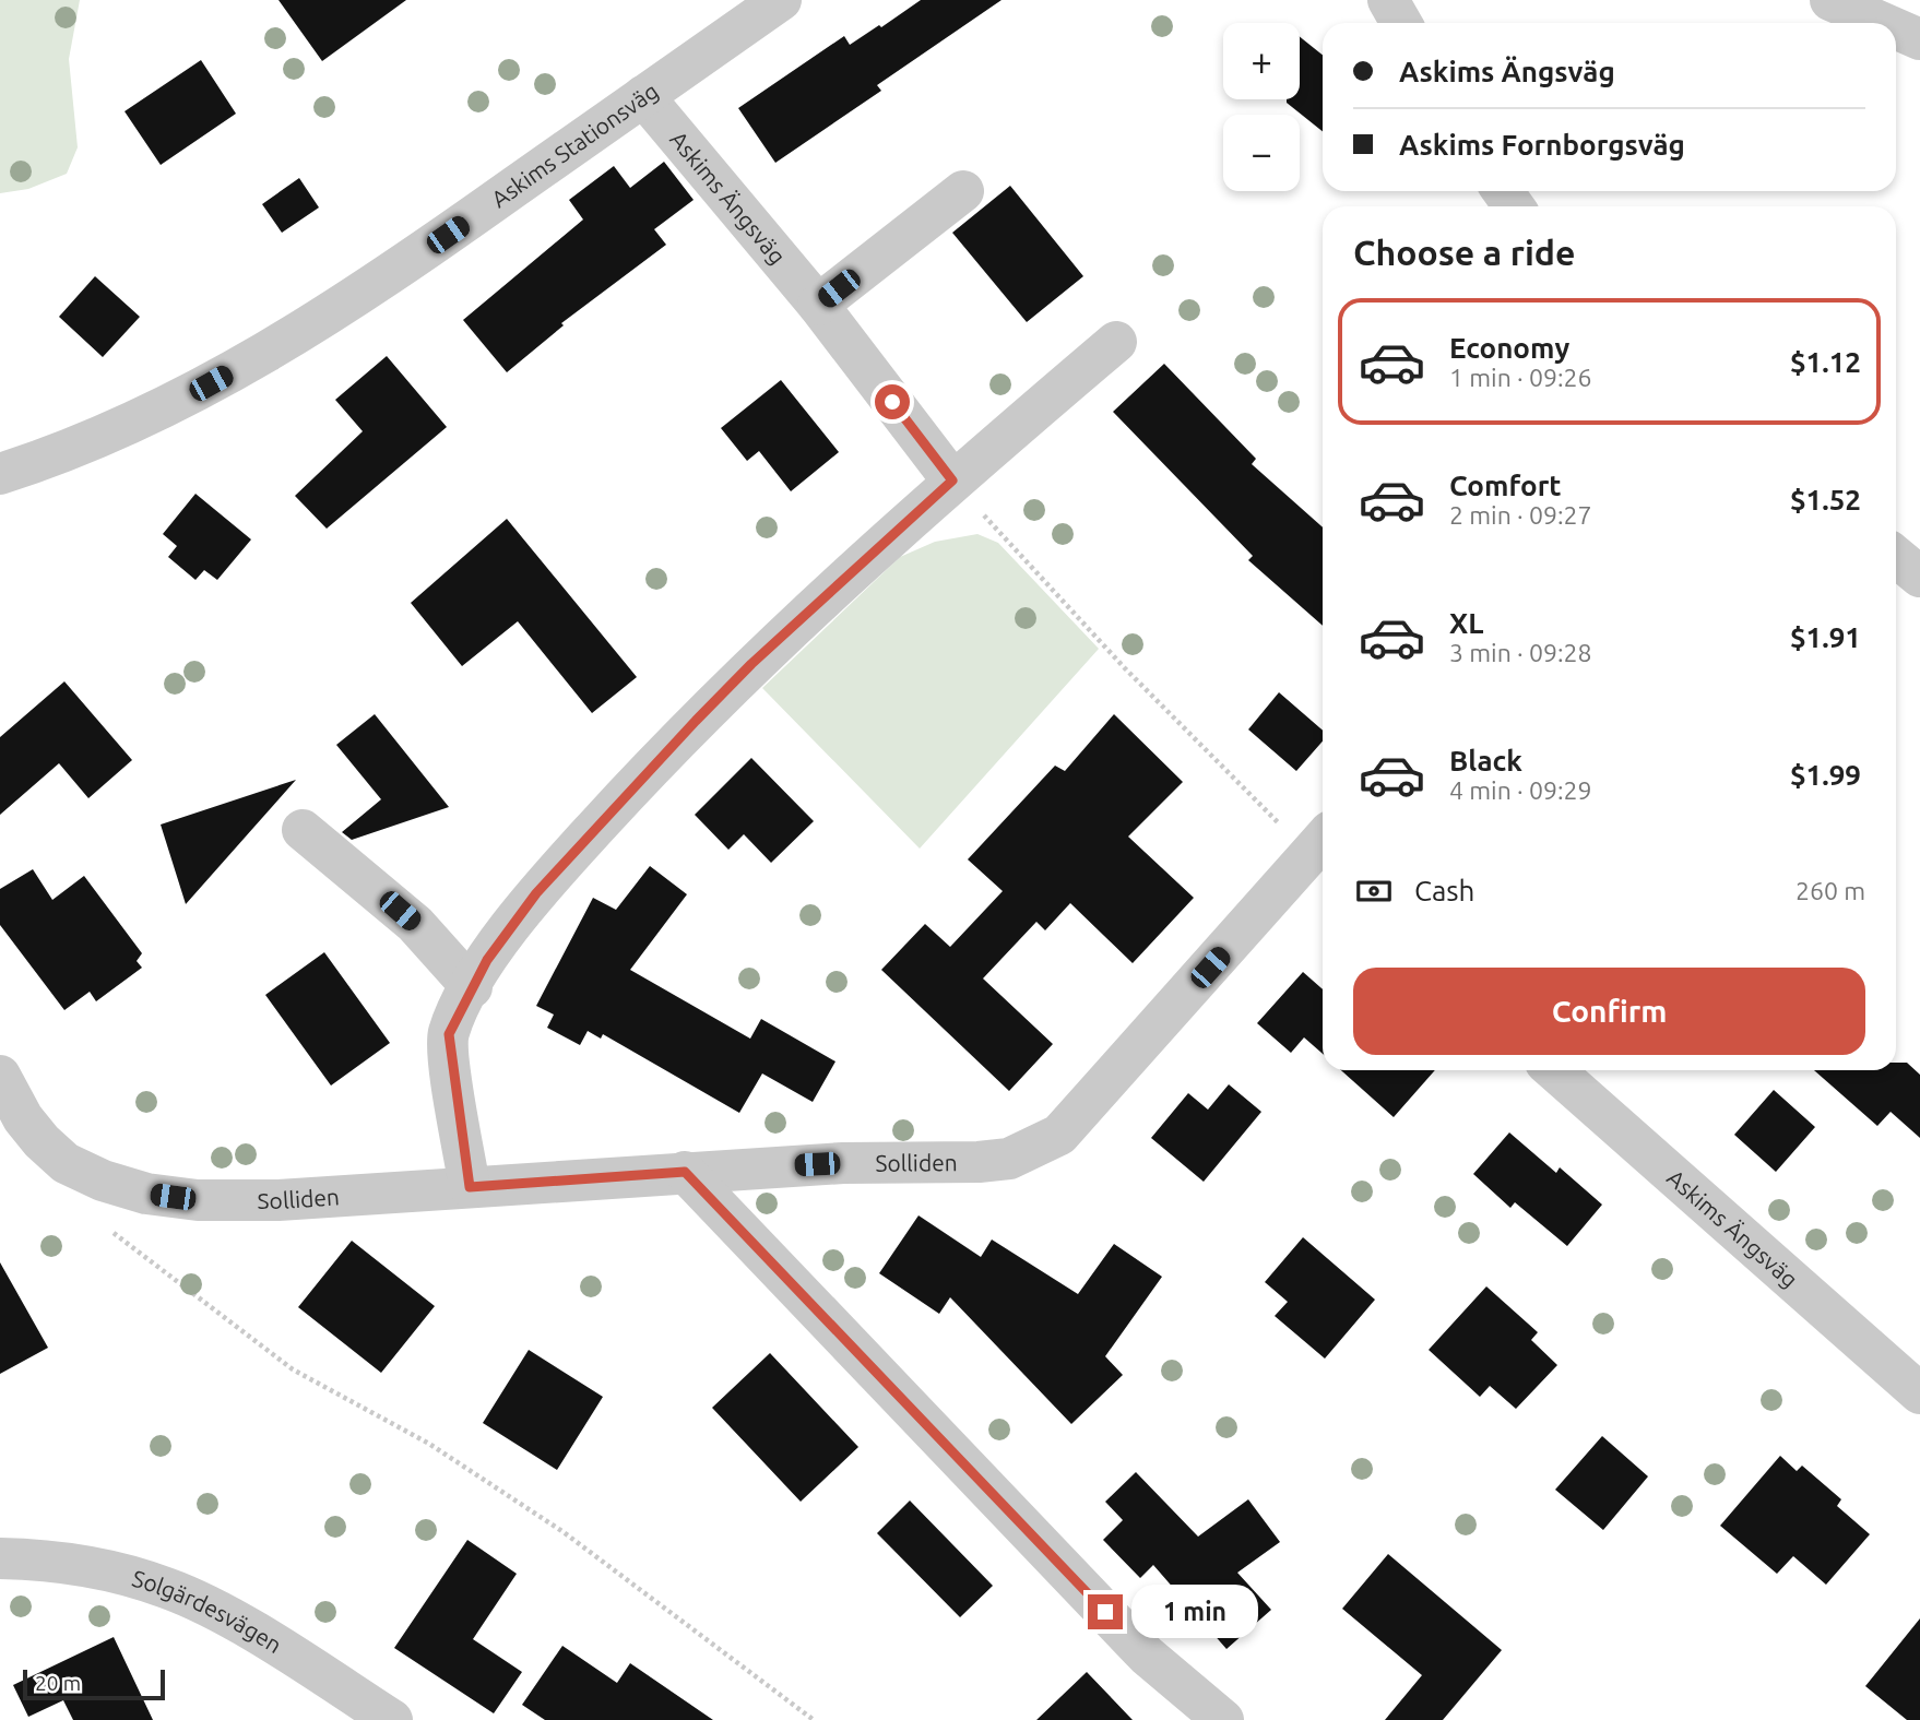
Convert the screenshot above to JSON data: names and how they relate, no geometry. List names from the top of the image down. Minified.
{"streets":{"street":["Askims Stationsväg","Askims Ängsväg","Solliden","Solgärdesvägen"]},"crossings":[["Askims Stationsväg","Askims Ängsväg"]],"scale_bar":"20 m","page":{"map_buttons":["+","−"],"banner":["Askims Ängsväg","Askims Fornborgsväg"],"heading":"Choose a ride","list":[{"name":"Economy","note":"1 min · 09:26","value":"$1.12"},{"name":"Comfort","note":"2 min · 09:27","value":"$1.52"},{"name":"XL","note":"3 min · 09:28","value":"$1.91"},{"name":"Black","note":"4 min · 09:29","value":"$1.99"}],"pay":["Cash","260 m"],"buttons":"Confirm","bubble":"1 min","scale":"20 m"}}
